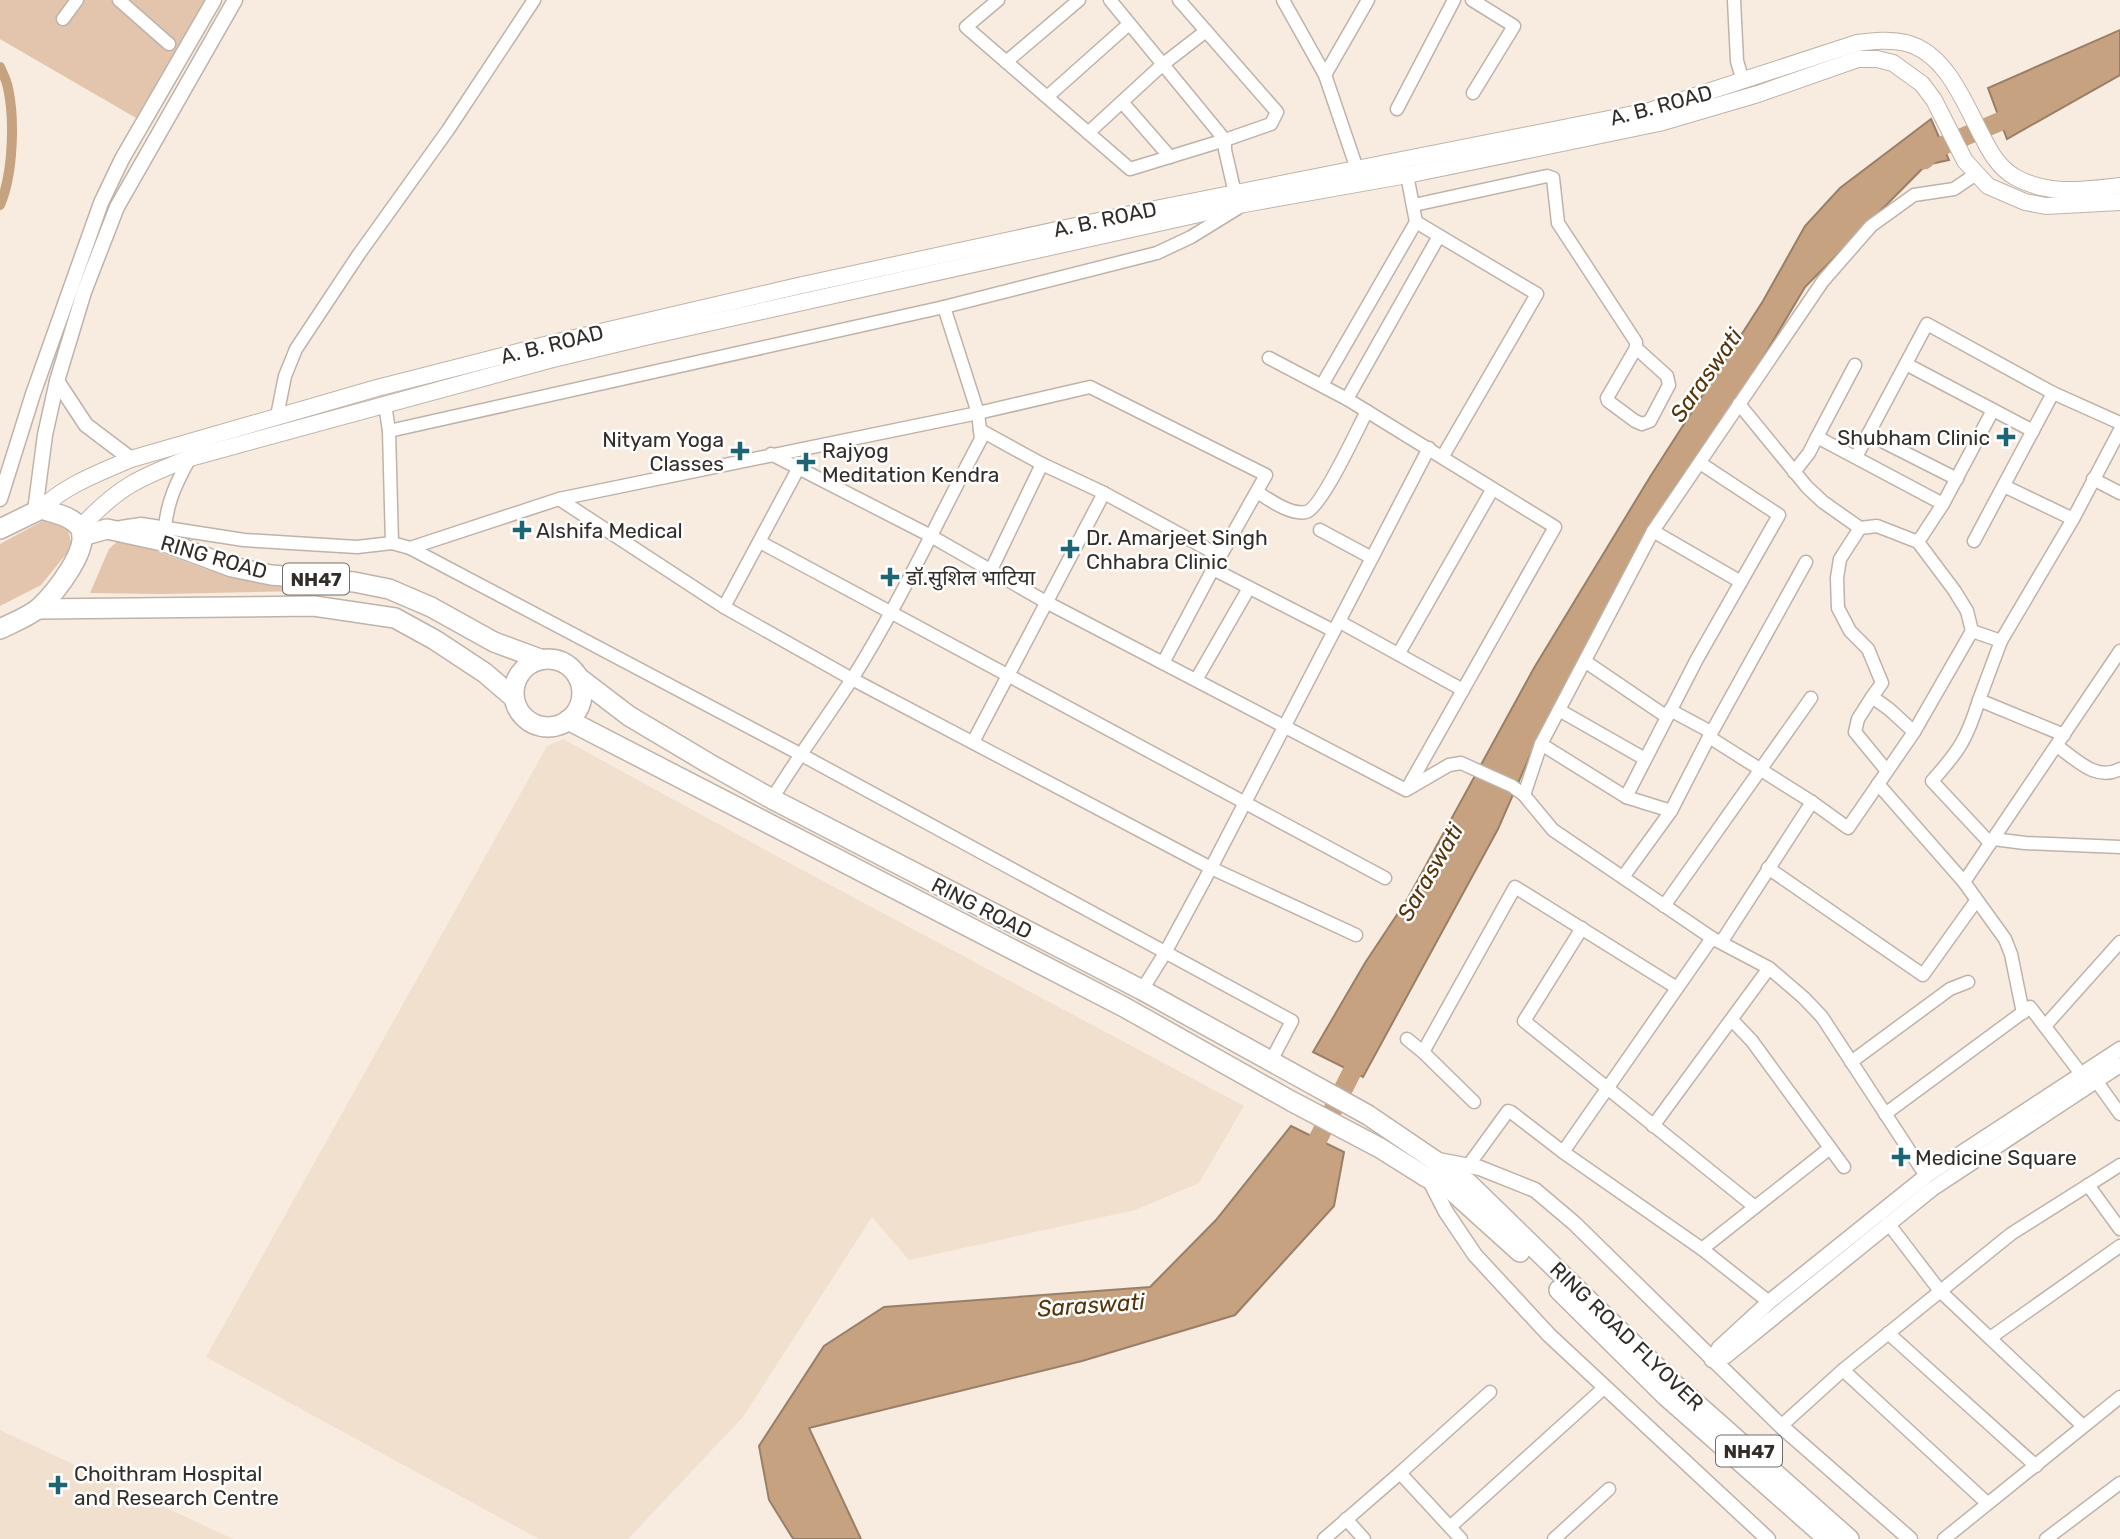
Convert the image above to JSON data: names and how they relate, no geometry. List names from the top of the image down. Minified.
{"streets":{"highway":["RING ROAD","NH47","RING ROAD FLYOVER"],"main road":["A. B. ROAD"]},"crossings":[["A. B. ROAD","RING ROAD"],["RING ROAD","NH47"],["RING ROAD","RING ROAD FLYOVER"],["NH47","RING ROAD FLYOVER"]],"water":["Saraswati"],"places":{"health":["Shubham Clinic","Nityam Yoga Classes","Rajyog Meditation Kendra","Alshifa Medical","Dr. Amarjeet Singh Chhabra Clinic","डॉ.सुशिल भाटिया","Medicine Square","Choithram Hospital and Research Centre"]}}
